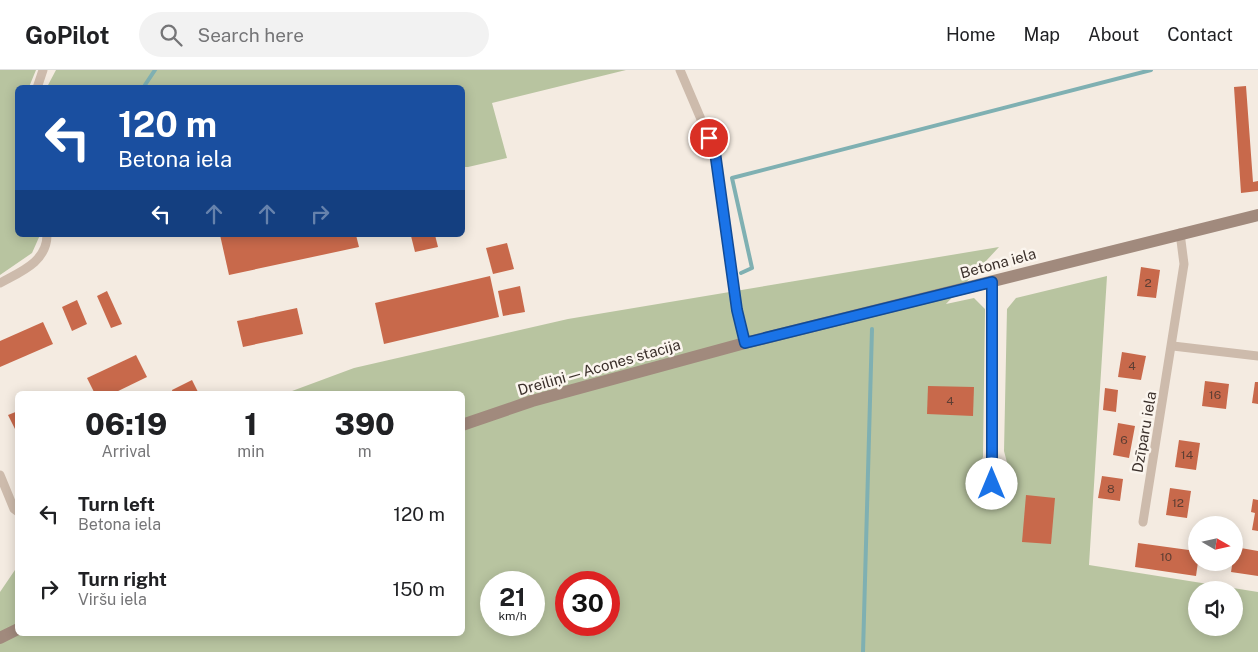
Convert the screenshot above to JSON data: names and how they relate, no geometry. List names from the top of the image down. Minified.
{"streets":{"main road":["Betona iela","Dreiliņi — Acones stacija"],"street":["Dzīparu iela"]},"crossings":[["Betona iela","Dreiliņi — Acones stacija"],["Betona iela","Dzīparu iela"]],"house_numbers":["2","4","16","4","6","14","8","12","10"],"north":"right","page":{"header":"GoPilot","search":"Search here","nav":["Home","Map","About","Contact"],"turn":["120 m","Betona iela"],"eta":["06:19","Arrival","1","min","390","m"],"list":[{"name":"Turn left","note":"Betona iela","value":"120 m"},{"name":"Turn right","note":"Viršu iela","value":"150 m"}],"speed":"21 km/h","limit":"30"}}
